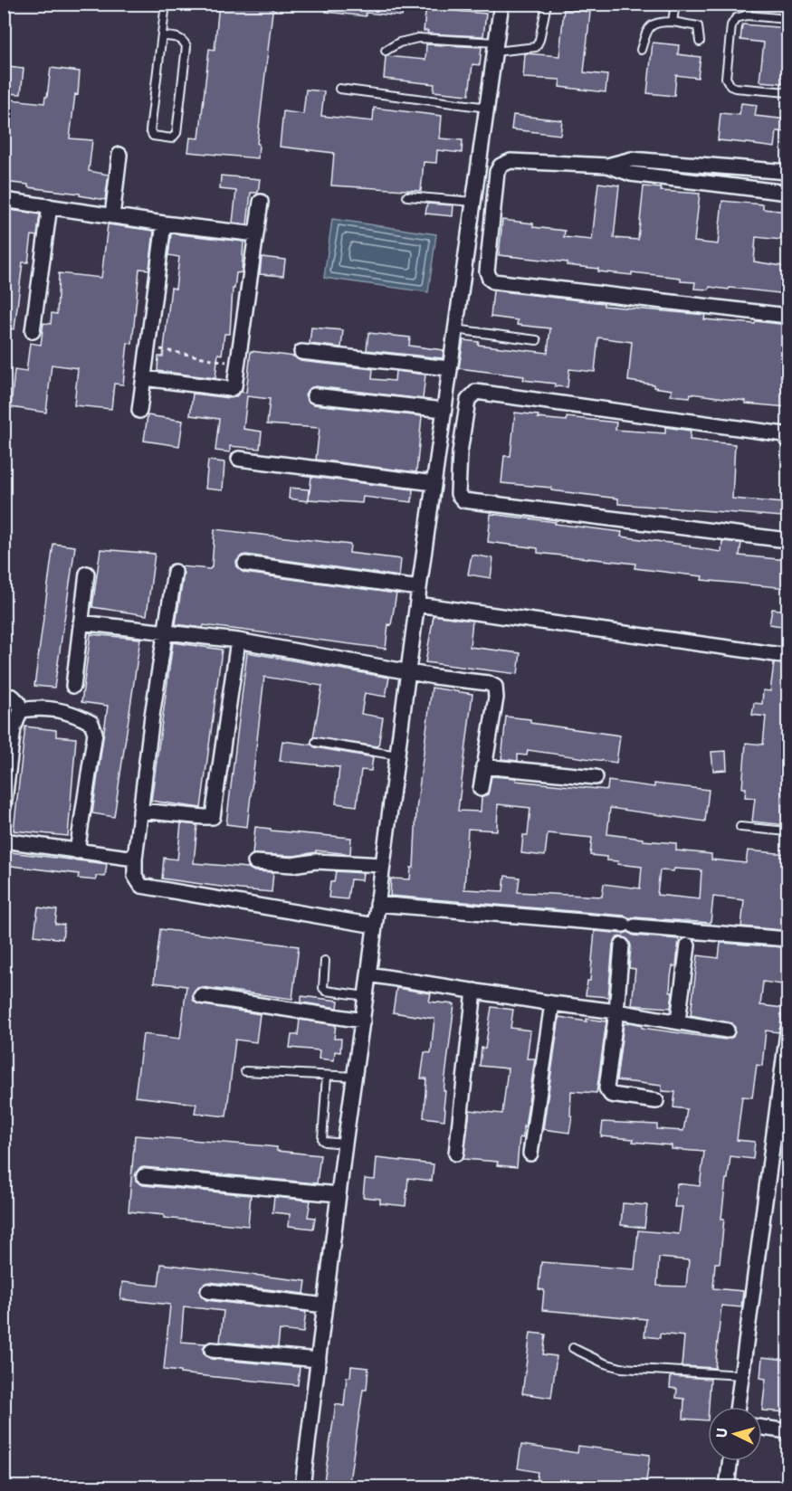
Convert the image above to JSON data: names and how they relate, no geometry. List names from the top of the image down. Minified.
{"north":"left"}
